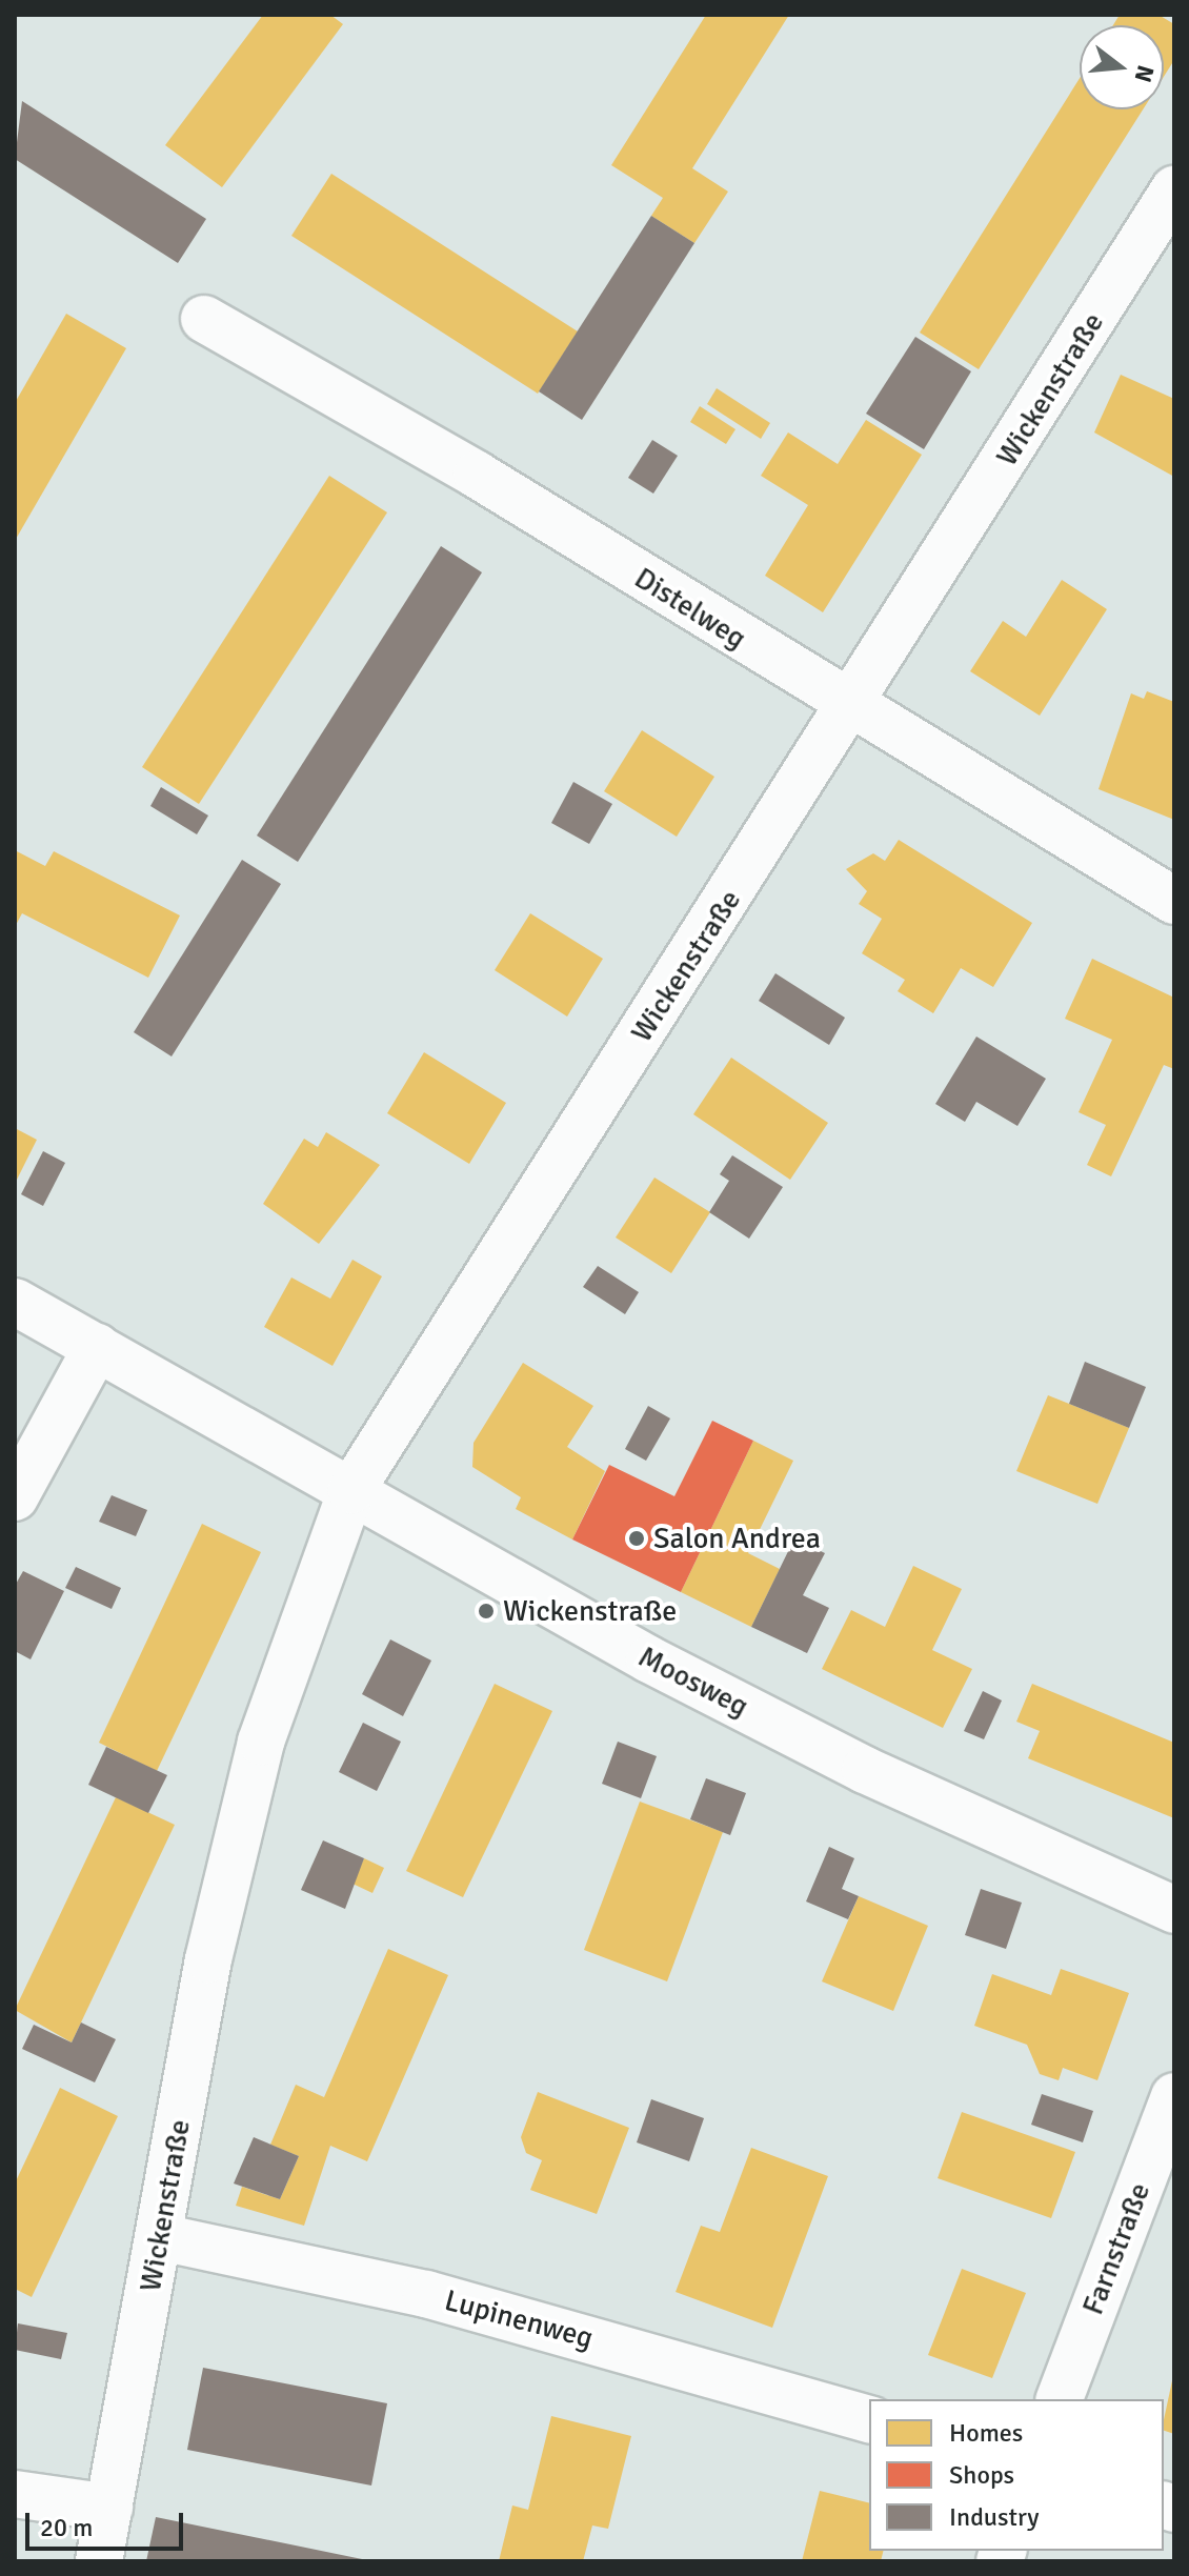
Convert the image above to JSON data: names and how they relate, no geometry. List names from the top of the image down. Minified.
{"streets":{"street":["Wickenstraße","Distelweg","Moosweg","Farnstraße","Lupinenweg"]},"crossings":[["Wickenstraße","Distelweg"],["Wickenstraße","Moosweg"],["Wickenstraße","Lupinenweg"]],"places":["Salon Andrea","Wickenstraße"],"legend":["Homes","Shops","Industry"],"scale_bar":"20 m","north":"right"}
